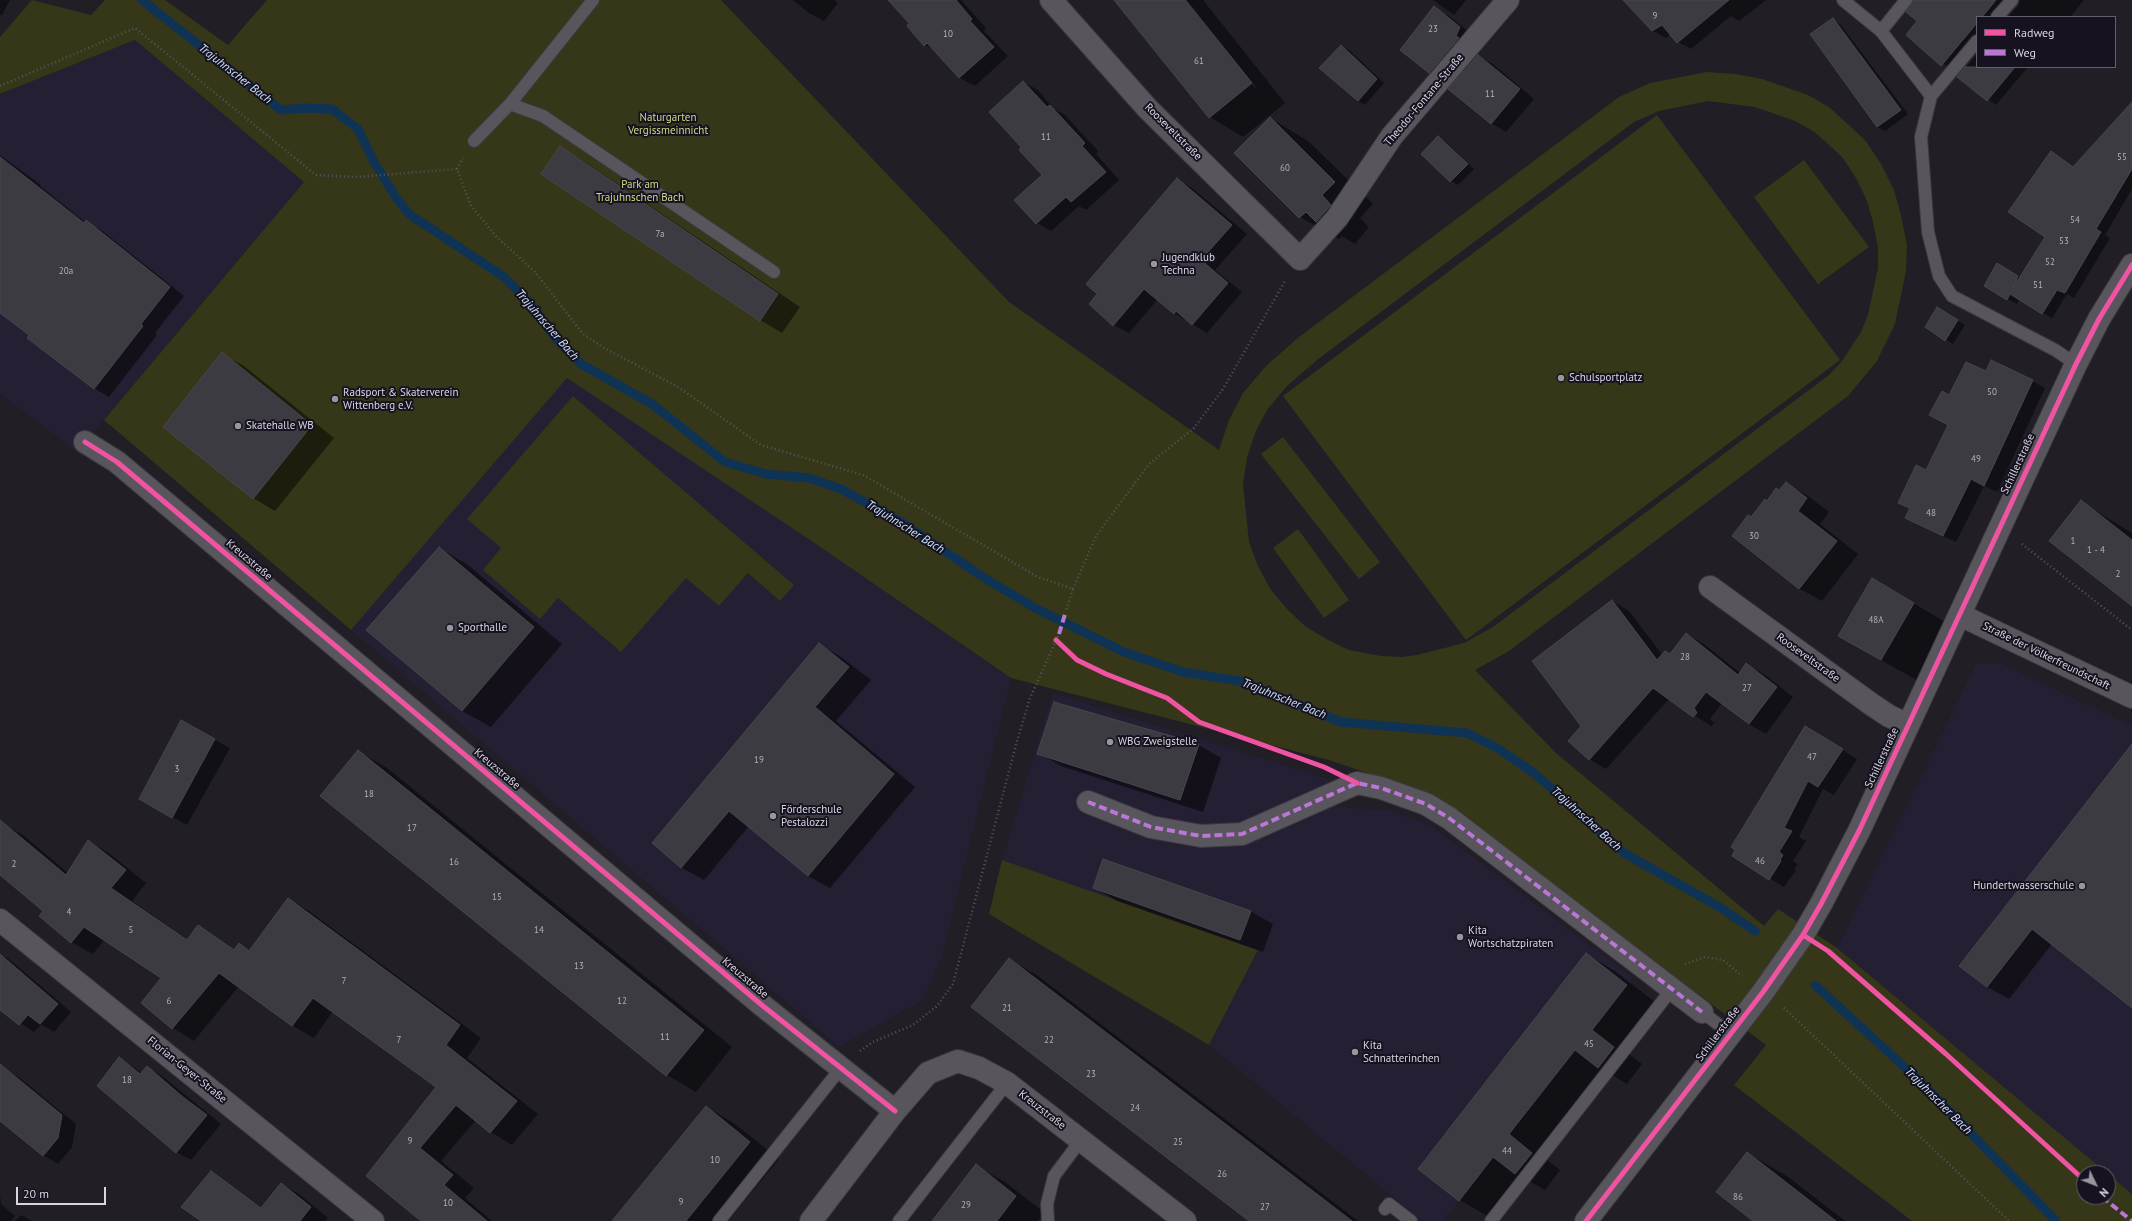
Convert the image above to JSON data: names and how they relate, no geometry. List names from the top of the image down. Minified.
{"streets":{"street":["Theodor-Fontane-Straße","Rooseveltstraße","Schillerstraße","Kreuzstraße","Straße der Völkerfreundschaft","Florian-Geyer-Straße"]},"crossings":[["Theodor-Fontane-Straße","Rooseveltstraße"],["Rooseveltstraße","Schillerstraße"],["Schillerstraße","Straße der Völkerfreundschaft"]],"water":["Trajuhnscher Bach"],"parks":["Naturgarten Vergissmeinnicht","Park am Trajuhnschen Bach"],"places":["Jugendklub Techna","Schulsportplatz","Radsport & Skaterverein Wittenberg e.V.","Skatehalle WB","Sporthalle","WBG Zweigstelle","Förderschule Pestalozzi","Hundertwasserschule","Kita Wortschatzpiraten","Kita Schnatterinchen"],"house_numbers":["9","23","10","61","11","11","55","60","54","7a","53","52","20a","51","50","49","48","30","1","1 - 4","2","48A","28","27","47","19","3","18","17","46","16","2","15","4","5","14","13","7","6","12","21","11","7","22","45","23","18","24","9","25","44","10","26","86","9","10","29","27"],"legend":["Radweg","Weg"],"scale_bar":"20 m","north":"bottom right"}
